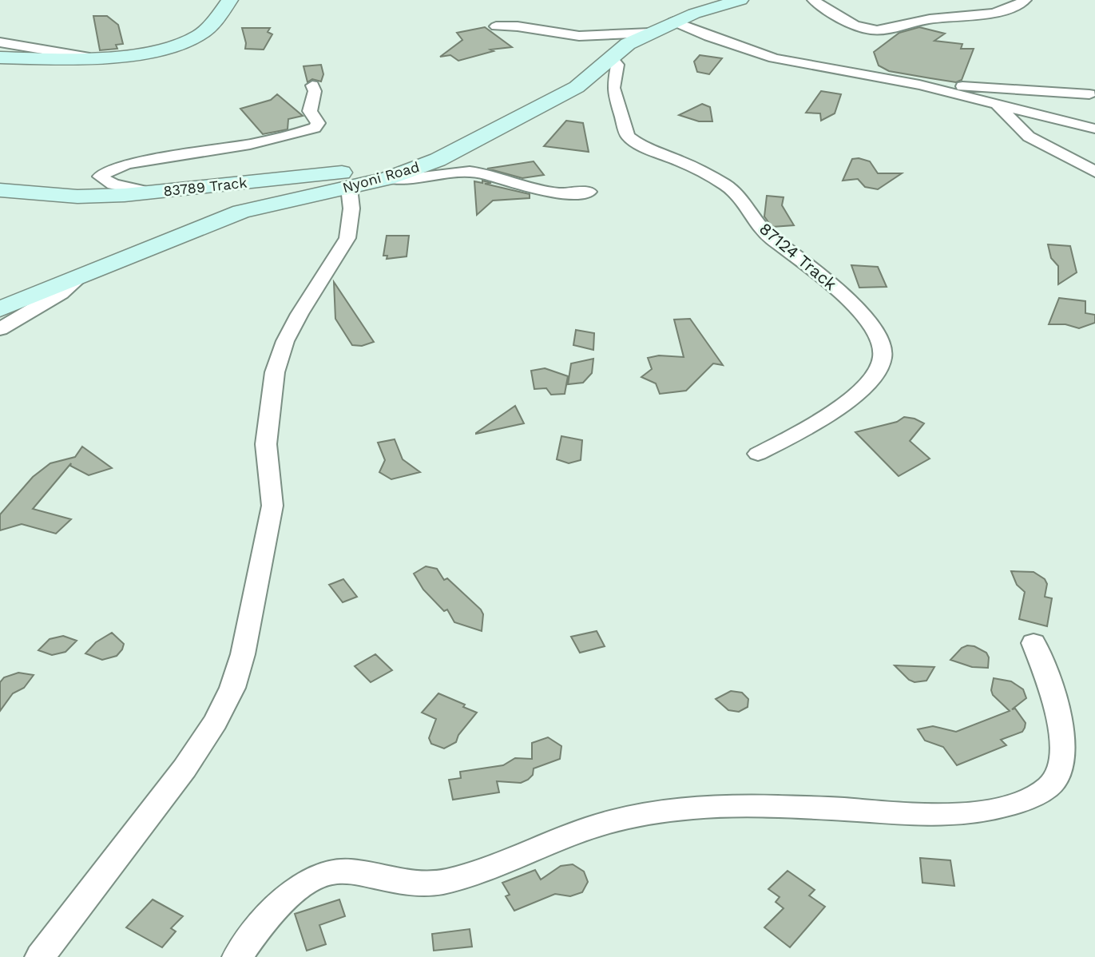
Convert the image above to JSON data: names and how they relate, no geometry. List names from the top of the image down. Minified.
{"streets":{"street":["Nyoni Road","83789 Track","87124 Track"]},"crossings":[["Nyoni Road","83789 Track"],["Nyoni Road","87124 Track"]]}
